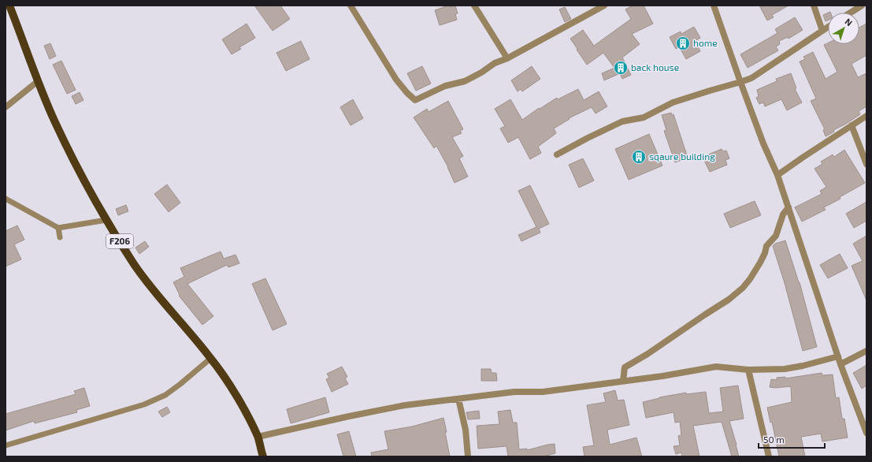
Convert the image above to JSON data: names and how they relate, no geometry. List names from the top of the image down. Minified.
{"streets":{"main road":["F206"]},"places":{"building":["home","back house","sqaure building"]},"scale_bar":"50 m","north":"top right"}
